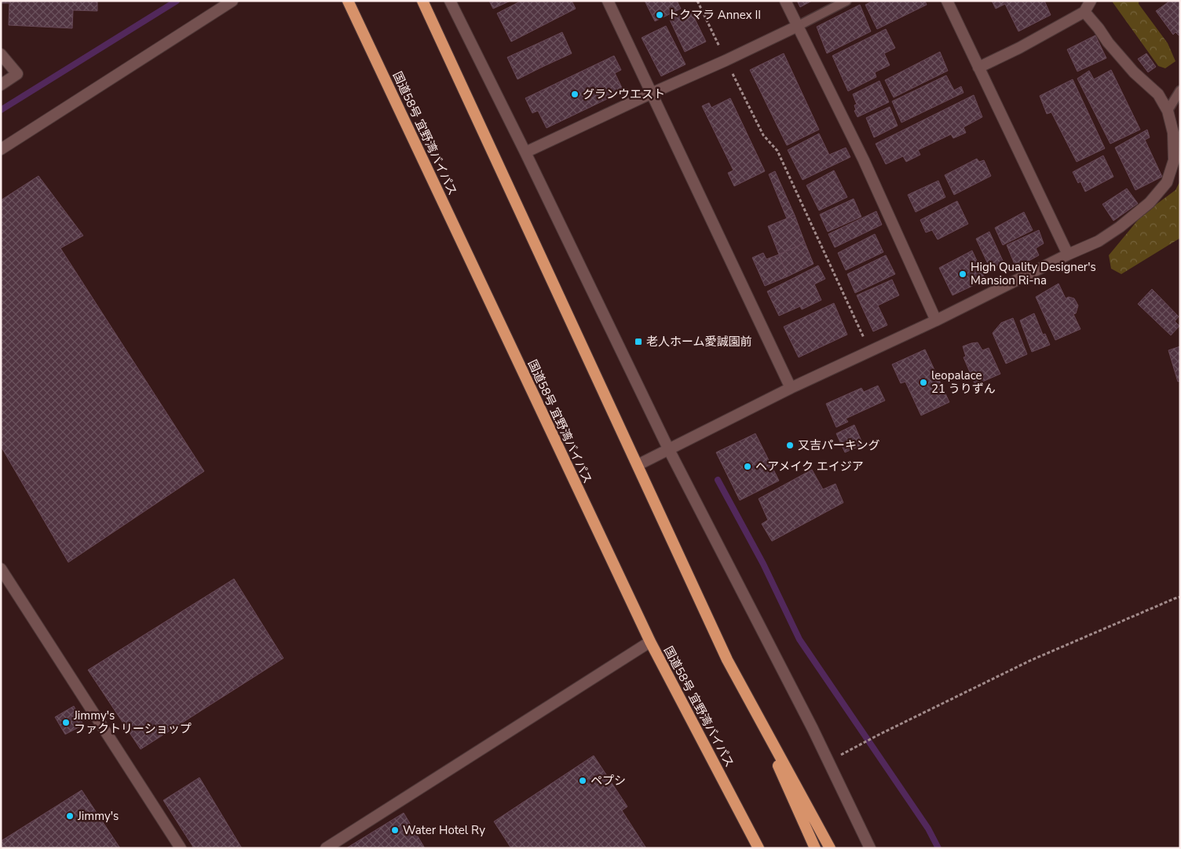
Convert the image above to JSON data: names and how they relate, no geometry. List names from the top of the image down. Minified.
{"streets":{"highway":["国道58号 宜野湾バイパス"]},"places":{"other":["トクマラ Annex II","グランウエスト","High Quality Designer's Mansion Ri-na","leopalace 21 うりずん","又吉パーキング","ヘアメイク エイジア","Jimmy's ファクトリーショップ","ペプシ","Jimmy's","Water Hotel Ry"],"transit":["老人ホーム愛誠園前"]}}
